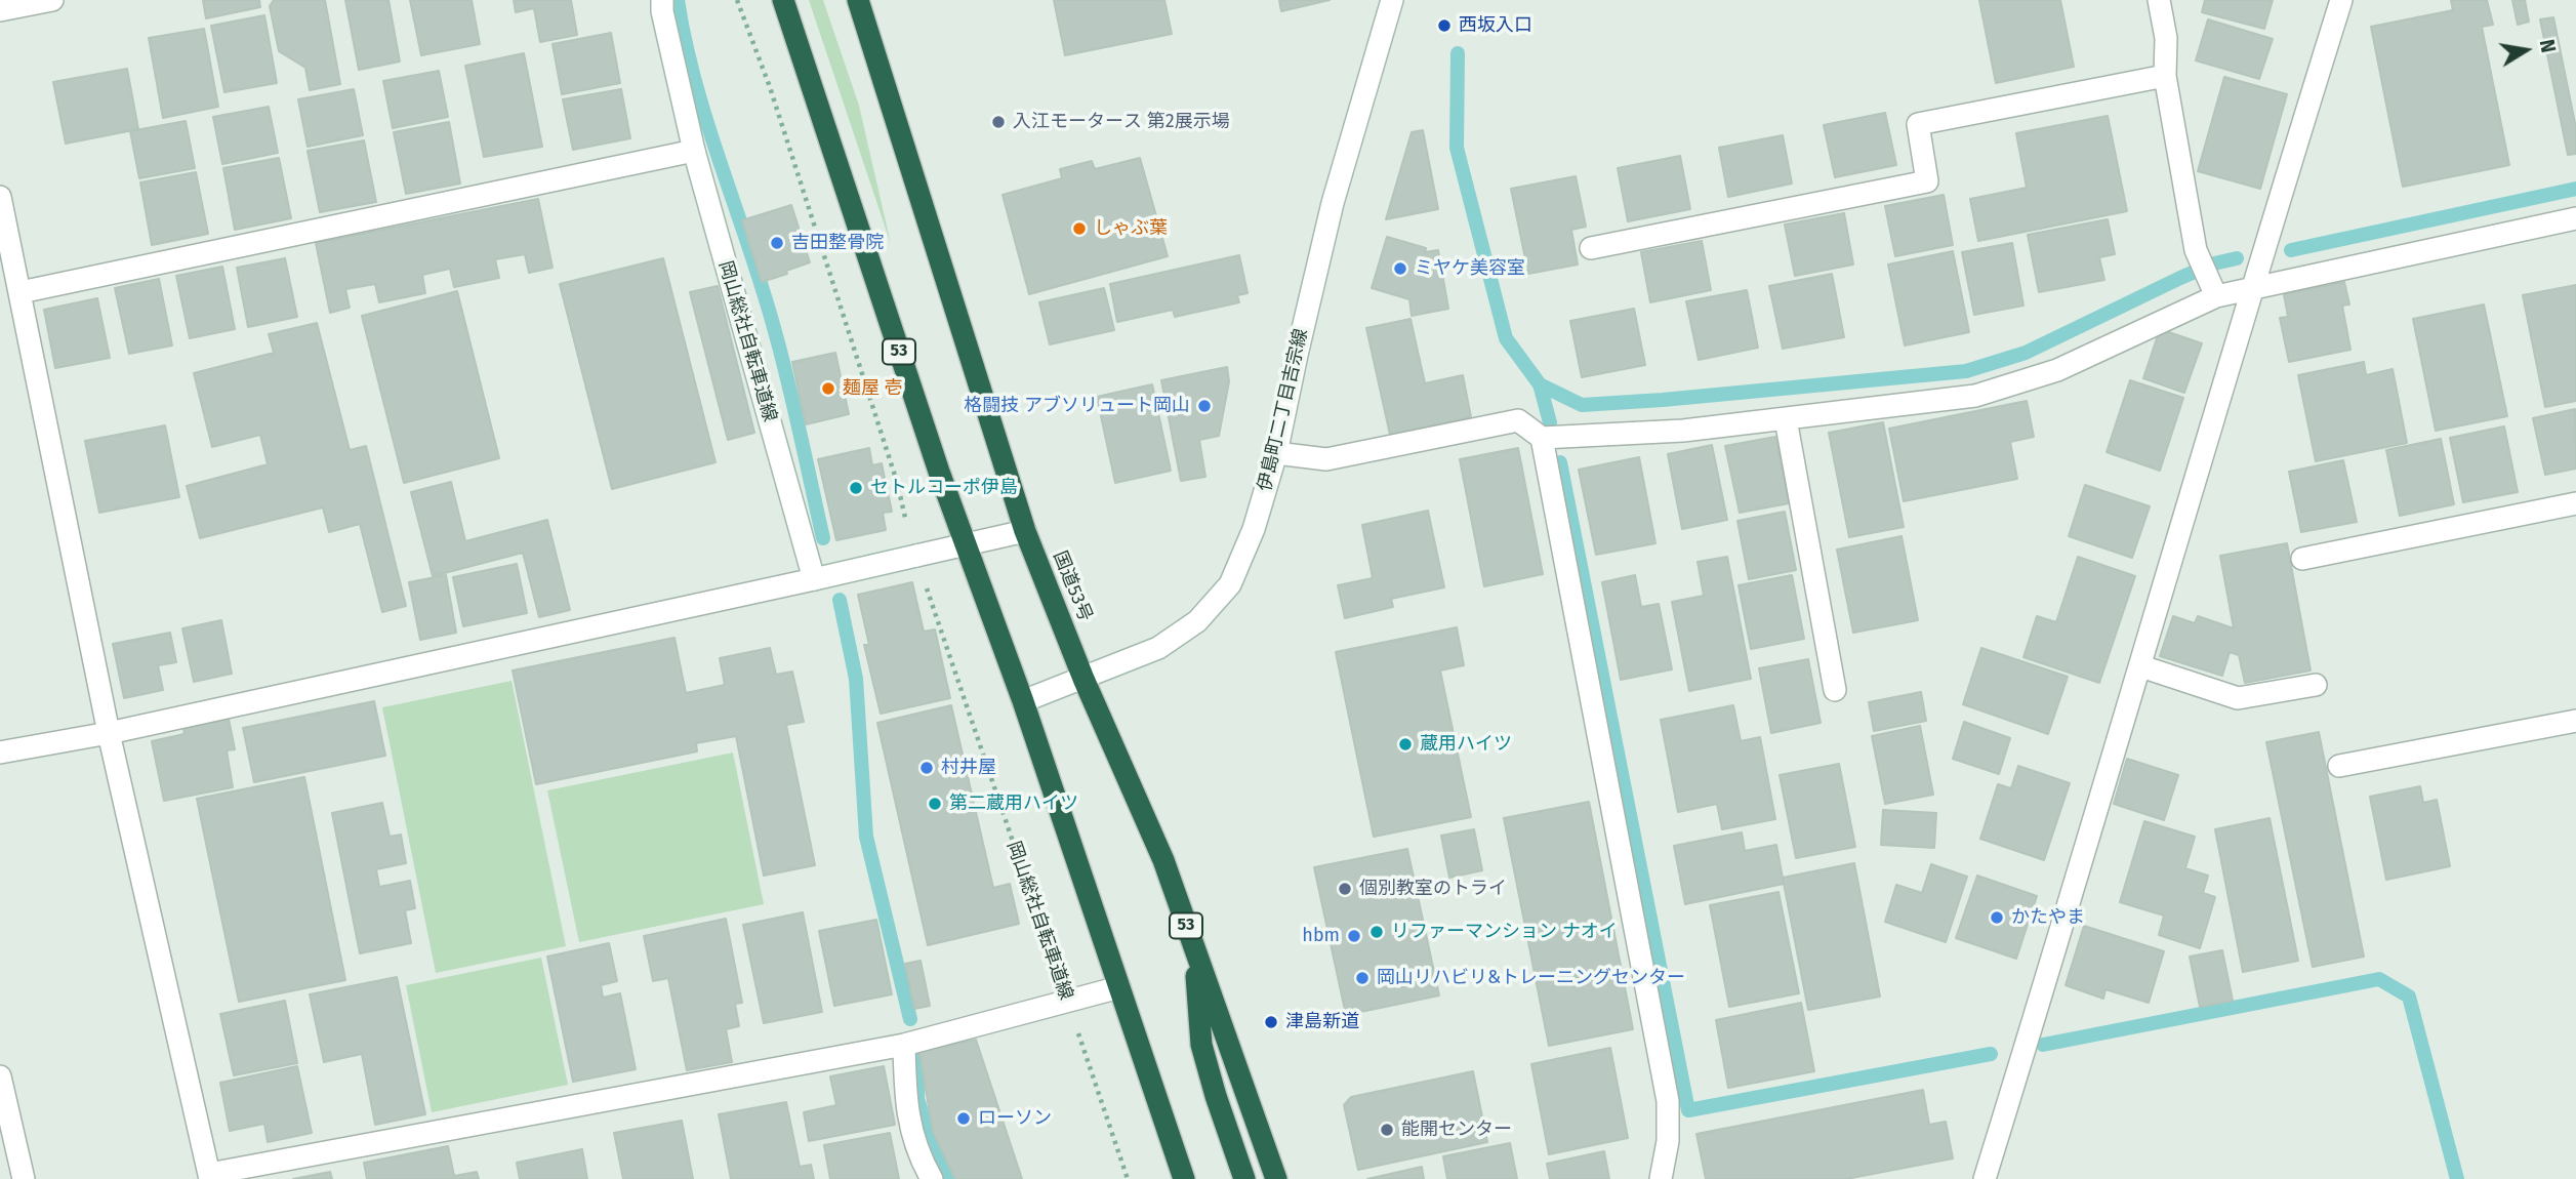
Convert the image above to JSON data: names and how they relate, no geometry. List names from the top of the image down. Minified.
{"streets":{"highway":["53","国道53号"],"street":["岡山総社自転車道線","伊島町二丁目吉宗線"]},"crossings":[["53","伊島町二丁目吉宗線"],["53","国道53号"],["伊島町二丁目吉宗線","国道53号"]],"places":["西坂入口","入江モータース 第2展示場","しゃぶ葉","吉田整骨院","ミヤケ美容室","麺屋 壱","格闘技 アブソリュート岡山","セトルコーポ伊島","蔵用ハイツ","村井屋","第二蔵用ハイツ","個別教室のトライ","かたやま","リファーマンション ナオイ","hbm","岡山リハビリ&トレーニングセンター","津島新道","ローソン","能開センター"],"north":"right"}
